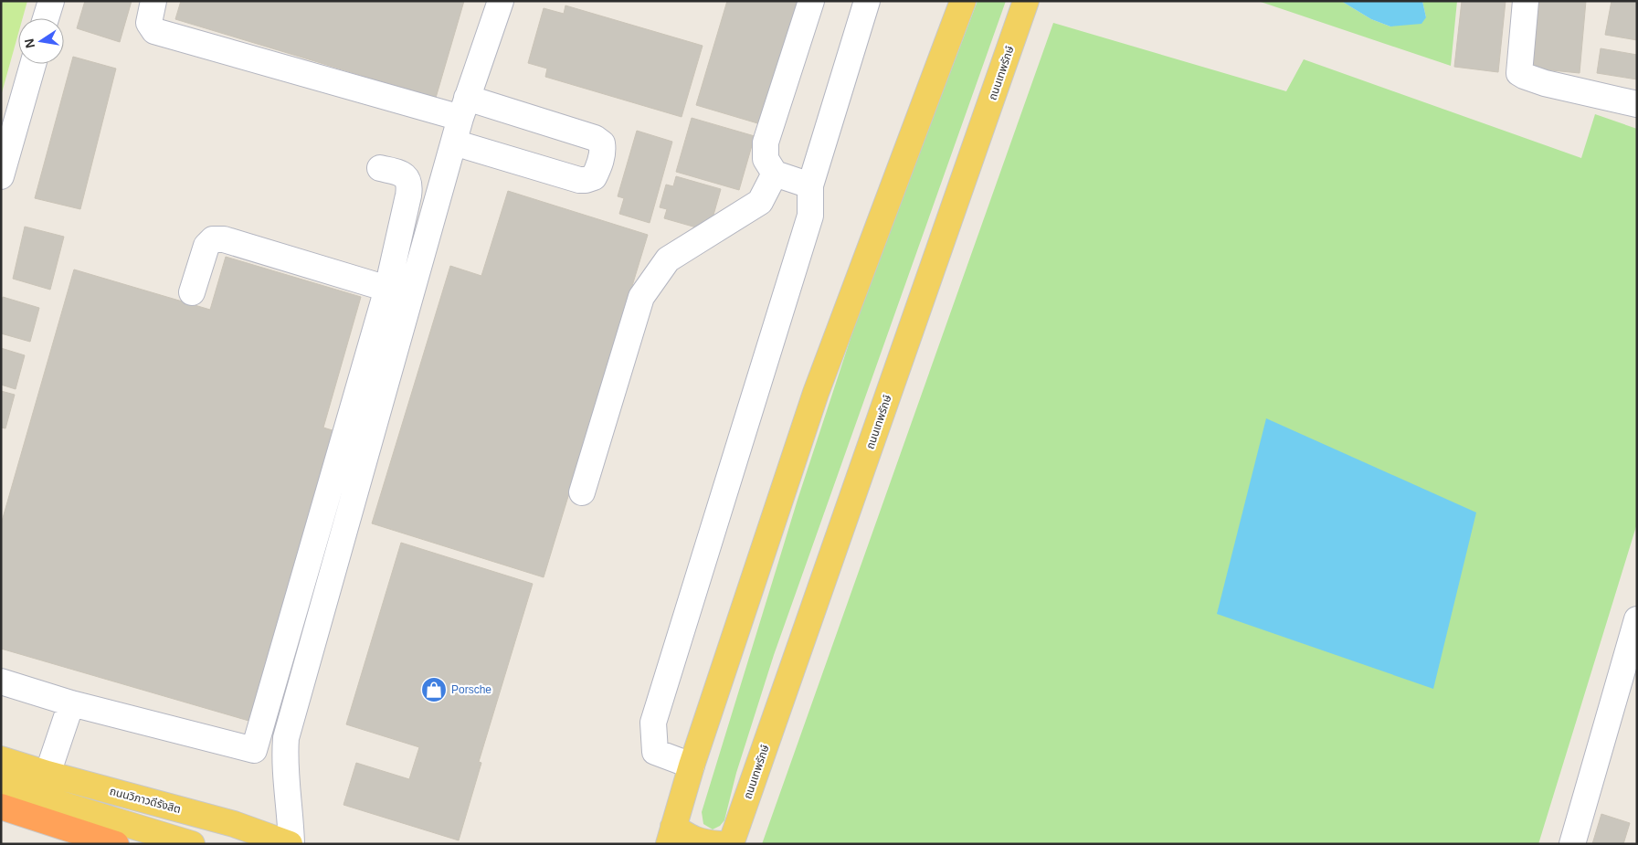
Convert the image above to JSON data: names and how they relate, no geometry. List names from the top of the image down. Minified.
{"streets":{"main road":["ถนนเทพรักษ์","ถนนวิภาวดีรังสิต"]},"places":{"shop":["Porsche"]},"north":"left"}
